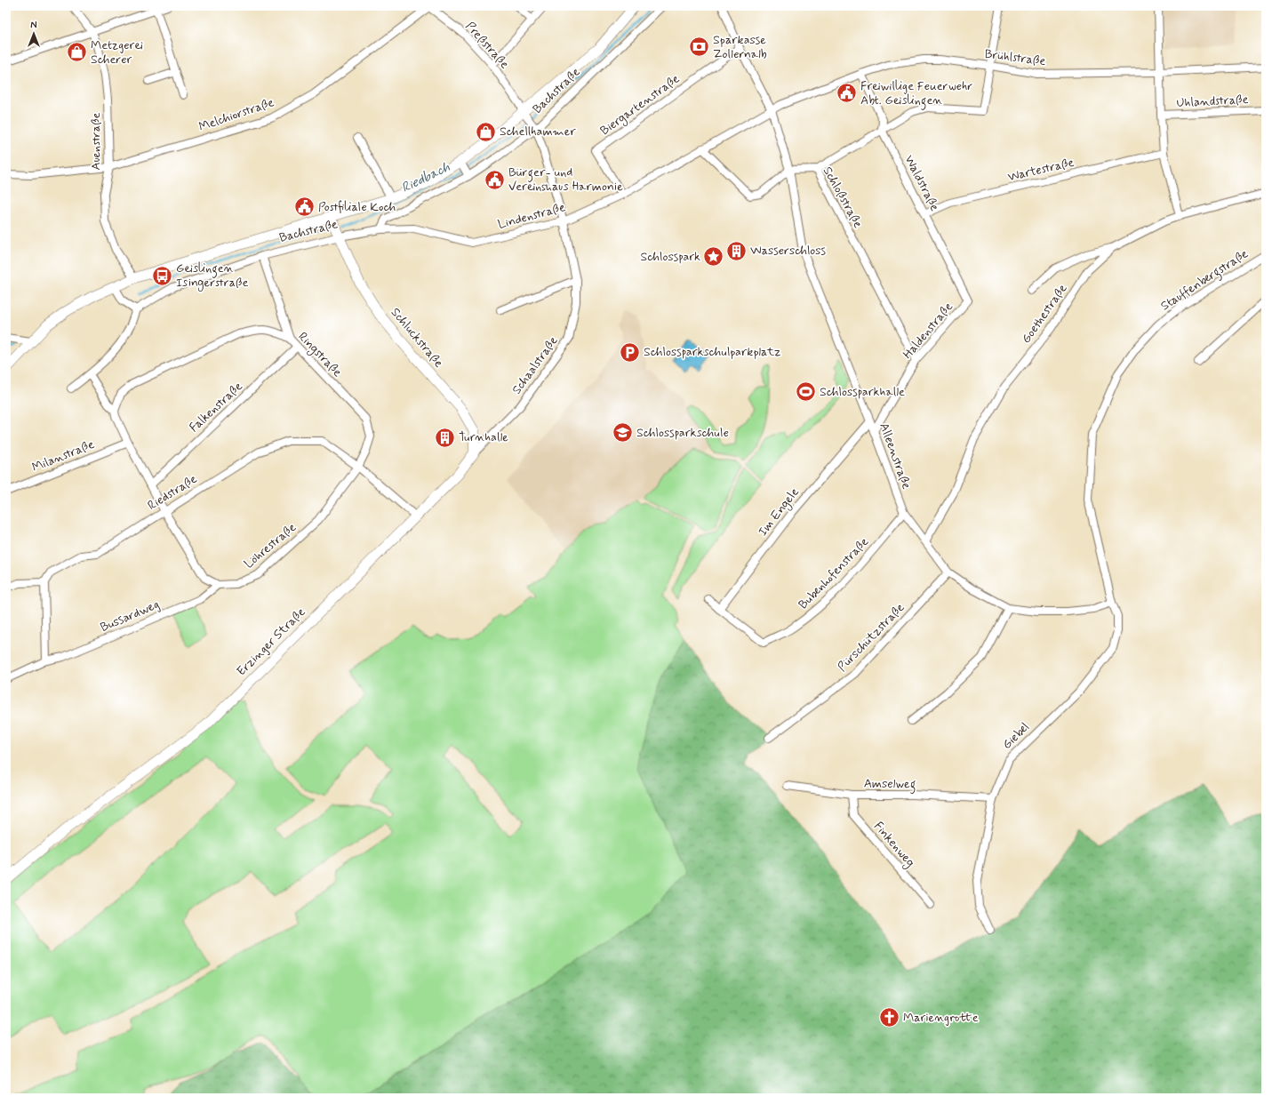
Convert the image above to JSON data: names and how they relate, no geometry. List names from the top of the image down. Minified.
{"streets":{"street":["Preßstraße","Brühlstraße","Bachstraße","Uhlandstraße","Biergartenstraße","Melchiorstraße","Auenstraße","Wartestraße","Waldstraße","Schloßstraße","Lindenstraße","Stauffenbergstraße","Goethestraße","Haldenstraße","Schluckstraße","Ringstraße","Schaalstraße","Falkenstraße","Milanstraße","Alleenstraße","Riedstraße","Im Engele","Löhrestraße","Bubenhofenstraße","Bussardweg","Pürschützstraße","Erzinger Straße","Giebel","Amselweg","Finkenweg"]},"crossings":[["Preßstraße","Bachstraße"],["Preßstraße","Melchiorstraße"],["Preßstraße","Schaalstraße"],["Brühlstraße","Waldstraße"],["Brühlstraße","Lindenstraße"],["Bachstraße","Auenstraße"],["Bachstraße","Lindenstraße"],["Bachstraße","Schluckstraße"],["Bachstraße","Schaalstraße"],["Biergartenstraße","Lindenstraße"],["Melchiorstraße","Auenstraße"],["Wartestraße","Waldstraße"],["Waldstraße","Haldenstraße"],["Schloßstraße","Haldenstraße"],["Schloßstraße","Alleenstraße"],["Lindenstraße","Schaalstraße"],["Stauffenbergstraße","Alleenstraße"],["Stauffenbergstraße","Giebel"],["Goethestraße","Alleenstraße"],["Haldenstraße","Alleenstraße"],["Schluckstraße","Schaalstraße"],["Schluckstraße","Erzinger Straße"],["Ringstraße","Falkenstraße"],["Ringstraße","Riedstraße"],["Ringstraße","Löhrestraße"],["Schaalstraße","Erzinger Straße"],["Alleenstraße","Im Engele"],["Alleenstraße","Bubenhofenstraße"],["Alleenstraße","Pürschützstraße"],["Alleenstraße","Giebel"],["Riedstraße","Löhrestraße"],["Riedstraße","Erzinger Straße"],["Im Engele","Bubenhofenstraße"],["Löhrestraße","Bussardweg"],["Giebel","Amselweg"],["Amselweg","Finkenweg"]],"water":["Riedbach"],"places":{"bank":["Sparkasse Zollernalb"],"shop":["Metzgerei Scherer","Schellhammer"],"public building":["Freiwillige Feuerwehr Abt. Geislingen","Bürger- und Vereinshaus Harmonie","Postfiliale Koch"],"building":["Wasserschloss","Turnhalle"],"place":["Schlosspark"],"bus stop":["Geislingen Isingerstraße"],"parking":["Schlossparkschulparkplatz"],"sports":["Schlossparkhalle"],"school or university":["Schlossparkschule"],"church":["Mariengrotte"]},"north":"top"}
